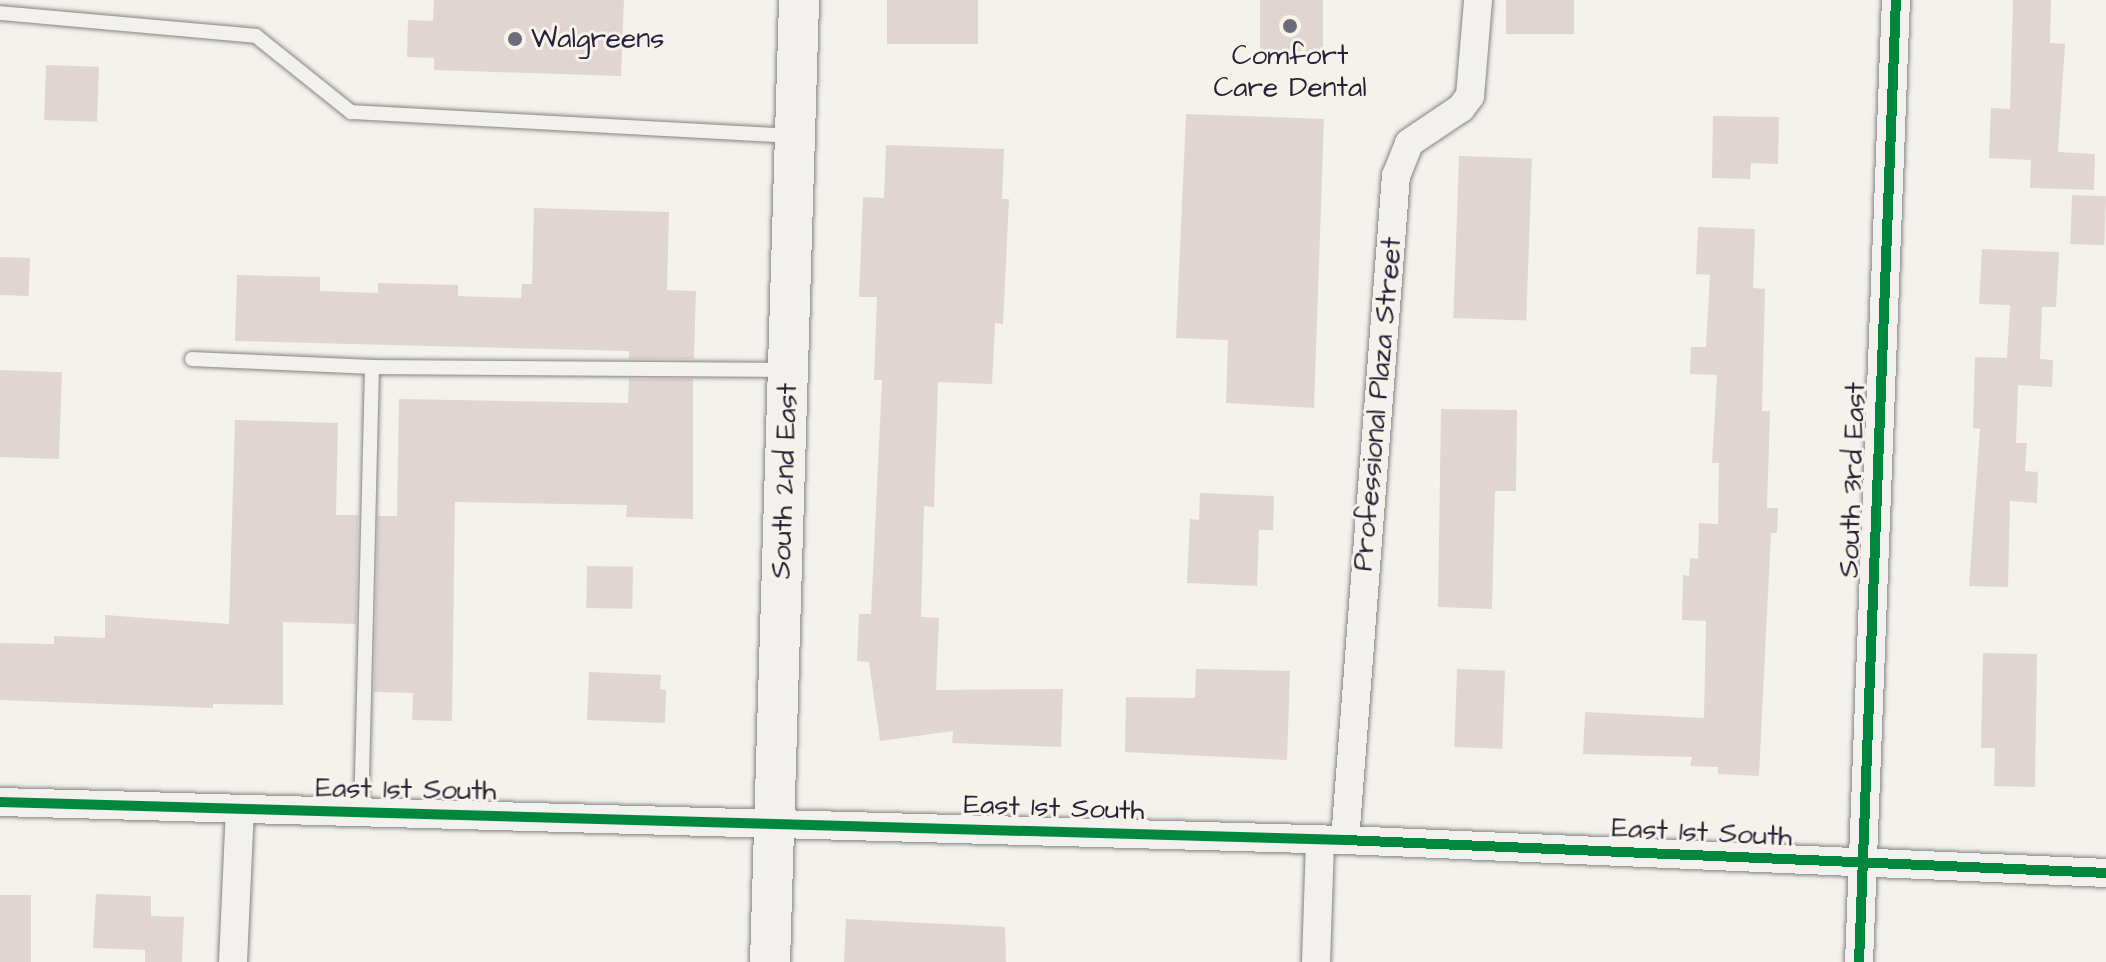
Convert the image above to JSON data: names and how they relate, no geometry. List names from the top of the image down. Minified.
{"streets":{"main road":["South 2nd East"],"street":["Professional Plaza Street","South 3rd East","East 1st South"]},"crossings":[["Professional Plaza Street","East 1st South"],["South 3rd East","East 1st South"],["South 2nd East","East 1st South"]],"places":["Comfort Care Dental","Walgreens"]}
